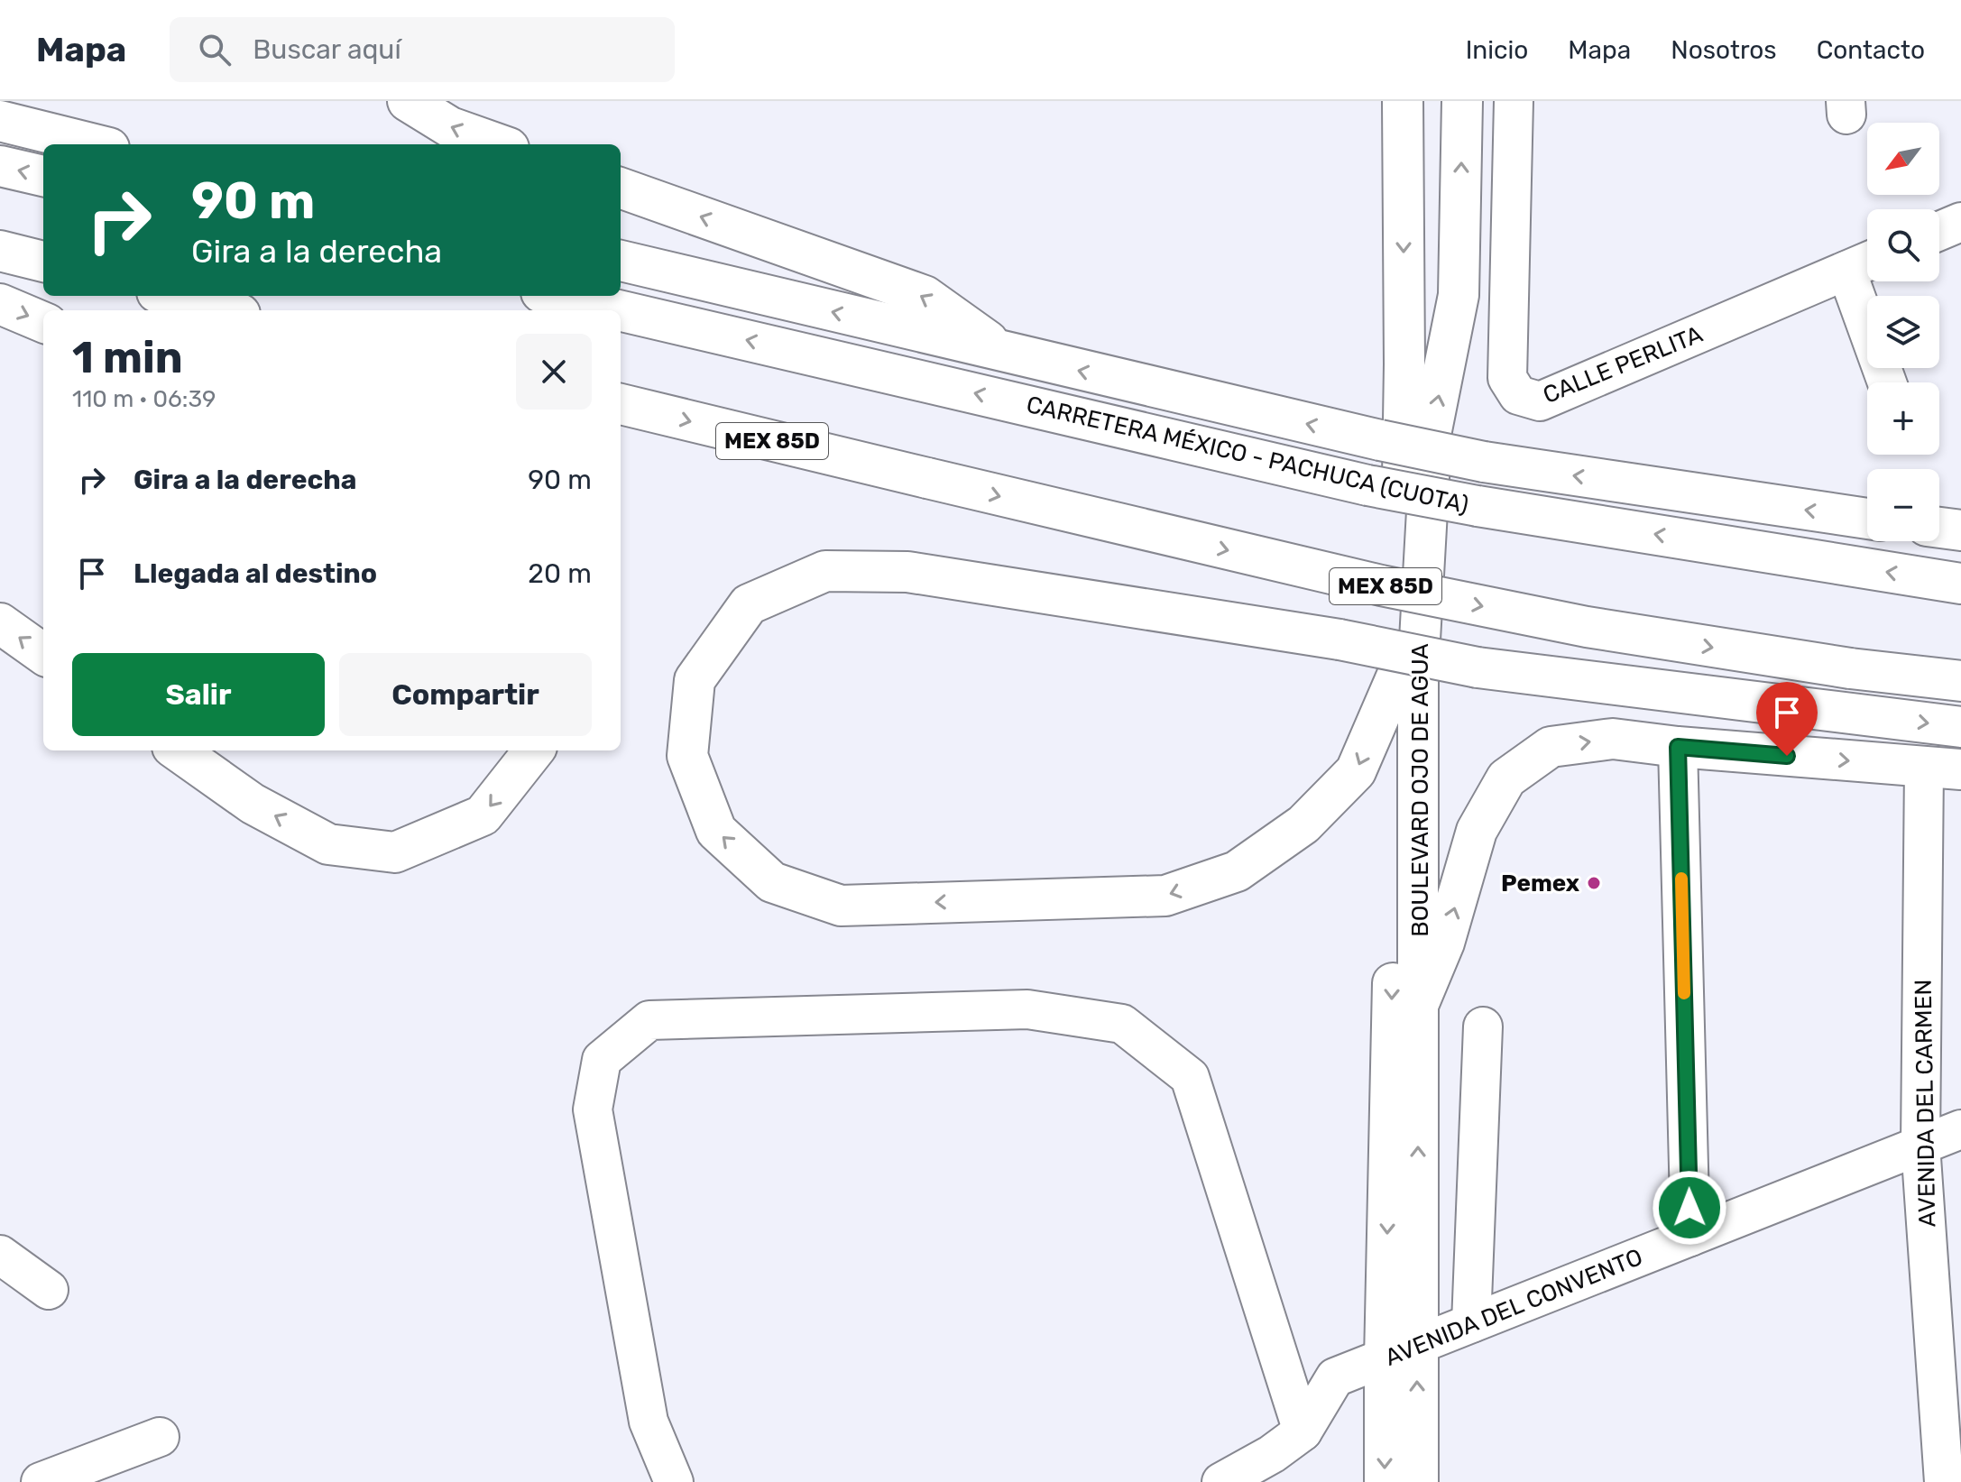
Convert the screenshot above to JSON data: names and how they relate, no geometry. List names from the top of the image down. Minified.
{"streets":{"main road":["MEX 85D","CARRETERA MÉXICO - PACHUCA (CUOTA)","BOULEVARD OJO DE AGUA"],"street":["CALLE PERLITA","AVENIDA DEL CARMEN","AVENIDA DEL CONVENTO"]},"crossings":[["BOULEVARD OJO DE AGUA","AVENIDA DEL CONVENTO"],["AVENIDA DEL CARMEN","AVENIDA DEL CONVENTO"]],"places":["Pemex"],"north":"bottom left","page":{"header":"Mapa","search":"Buscar aquí","nav":["Inicio","Mapa","Nosotros","Contacto"],"map_buttons":["+","−"],"turn":["90 m","Gira a la derecha"],"heading":["1 min","110 m · 06:39"],"list":[{"name":"Gira a la derecha","value":"90 m"},{"name":"Llegada al destino","value":"20 m"}],"buttons":["Salir","Compartir"]}}
